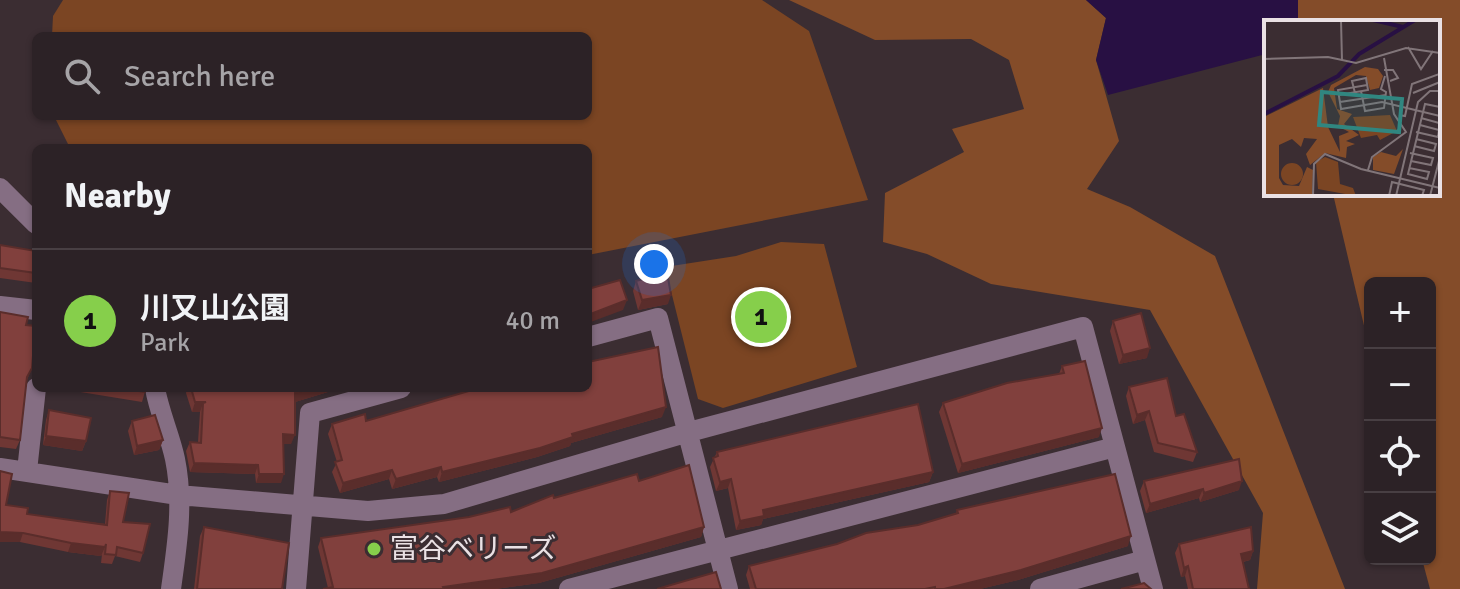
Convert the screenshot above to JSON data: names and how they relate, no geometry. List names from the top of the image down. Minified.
{"places":["富谷ベリーズ"],"page":{"search":"Search here","heading":"Nearby","list":[{"mark":"1","name":"川又山公園","note":"Park","value":"40 m"}],"map_buttons":["+","−"],"pins":"1"}}
